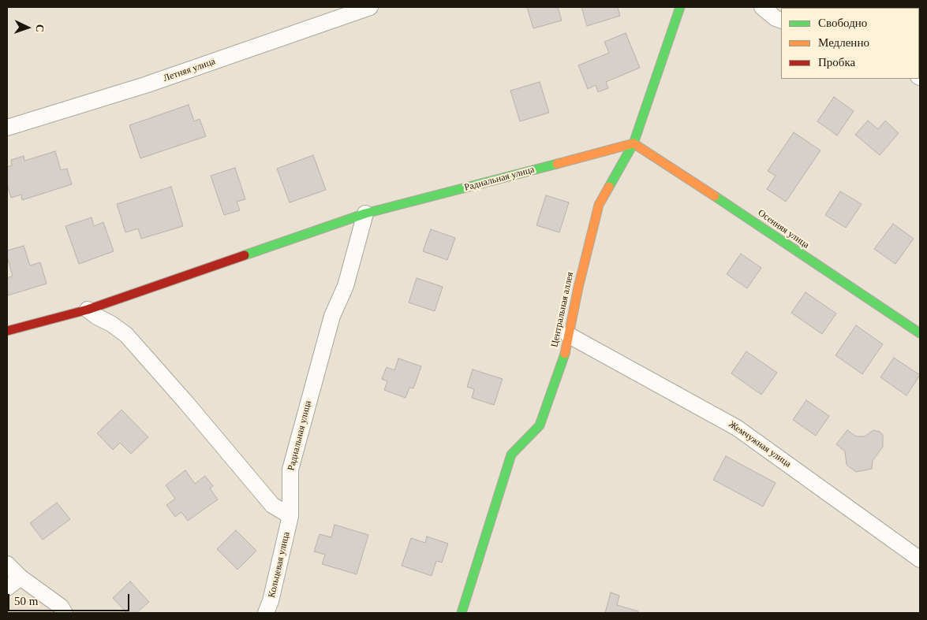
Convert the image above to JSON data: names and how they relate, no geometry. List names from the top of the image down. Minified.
{"streets":{"street":["Летняя улица","Радиальная улица","Осенняя улица","Центральная аллея","Жемчужная улица","Кольцевая улица"]},"crossings":[["Радиальная улица","Осенняя улица"],["Радиальная улица","Центральная аллея"],["Радиальная улица","Кольцевая улица"],["Осенняя улица","Центральная аллея"],["Центральная аллея","Жемчужная улица"]],"legend":["Свободно","Медленно","Пробка"],"scale_bar":"50 m","north":"right"}
